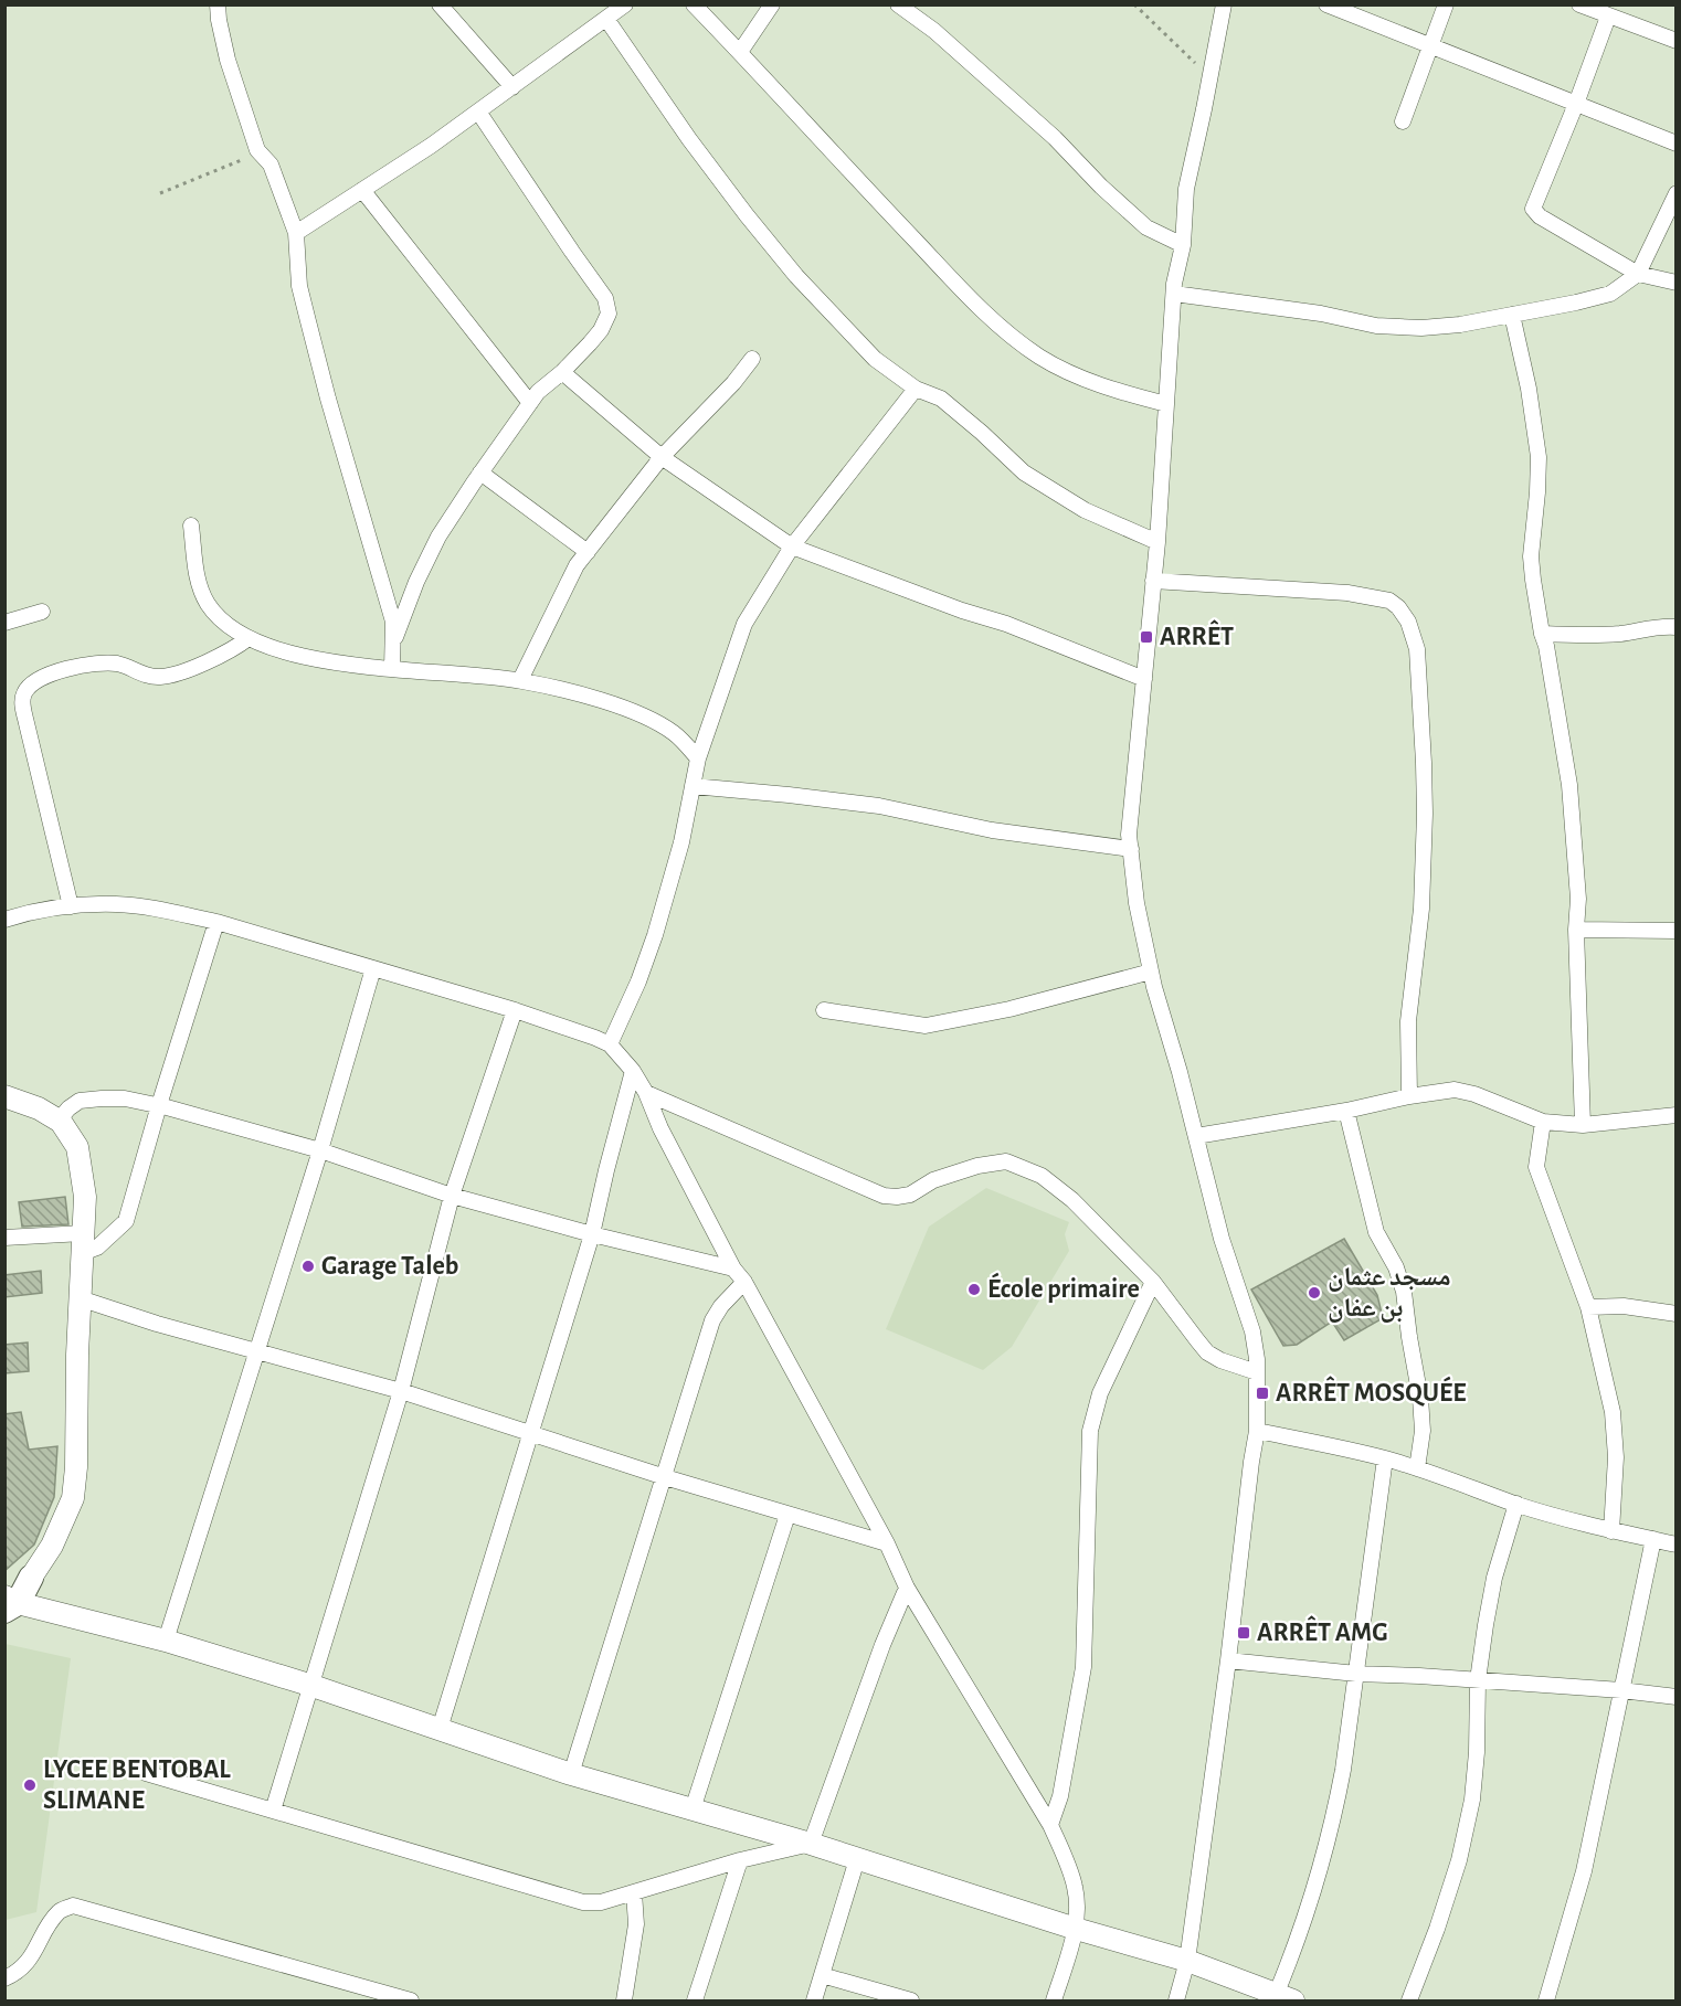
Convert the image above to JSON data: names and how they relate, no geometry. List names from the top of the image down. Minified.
{"places":{"transit":["ARRÊT","ARRÊT MOSQUÉE","ARRÊT AMG"],"other":["Garage Taleb","École primaire","مسجد عثمان بن عفان","LYCEE BENTOBAL SLIMANE"]}}
